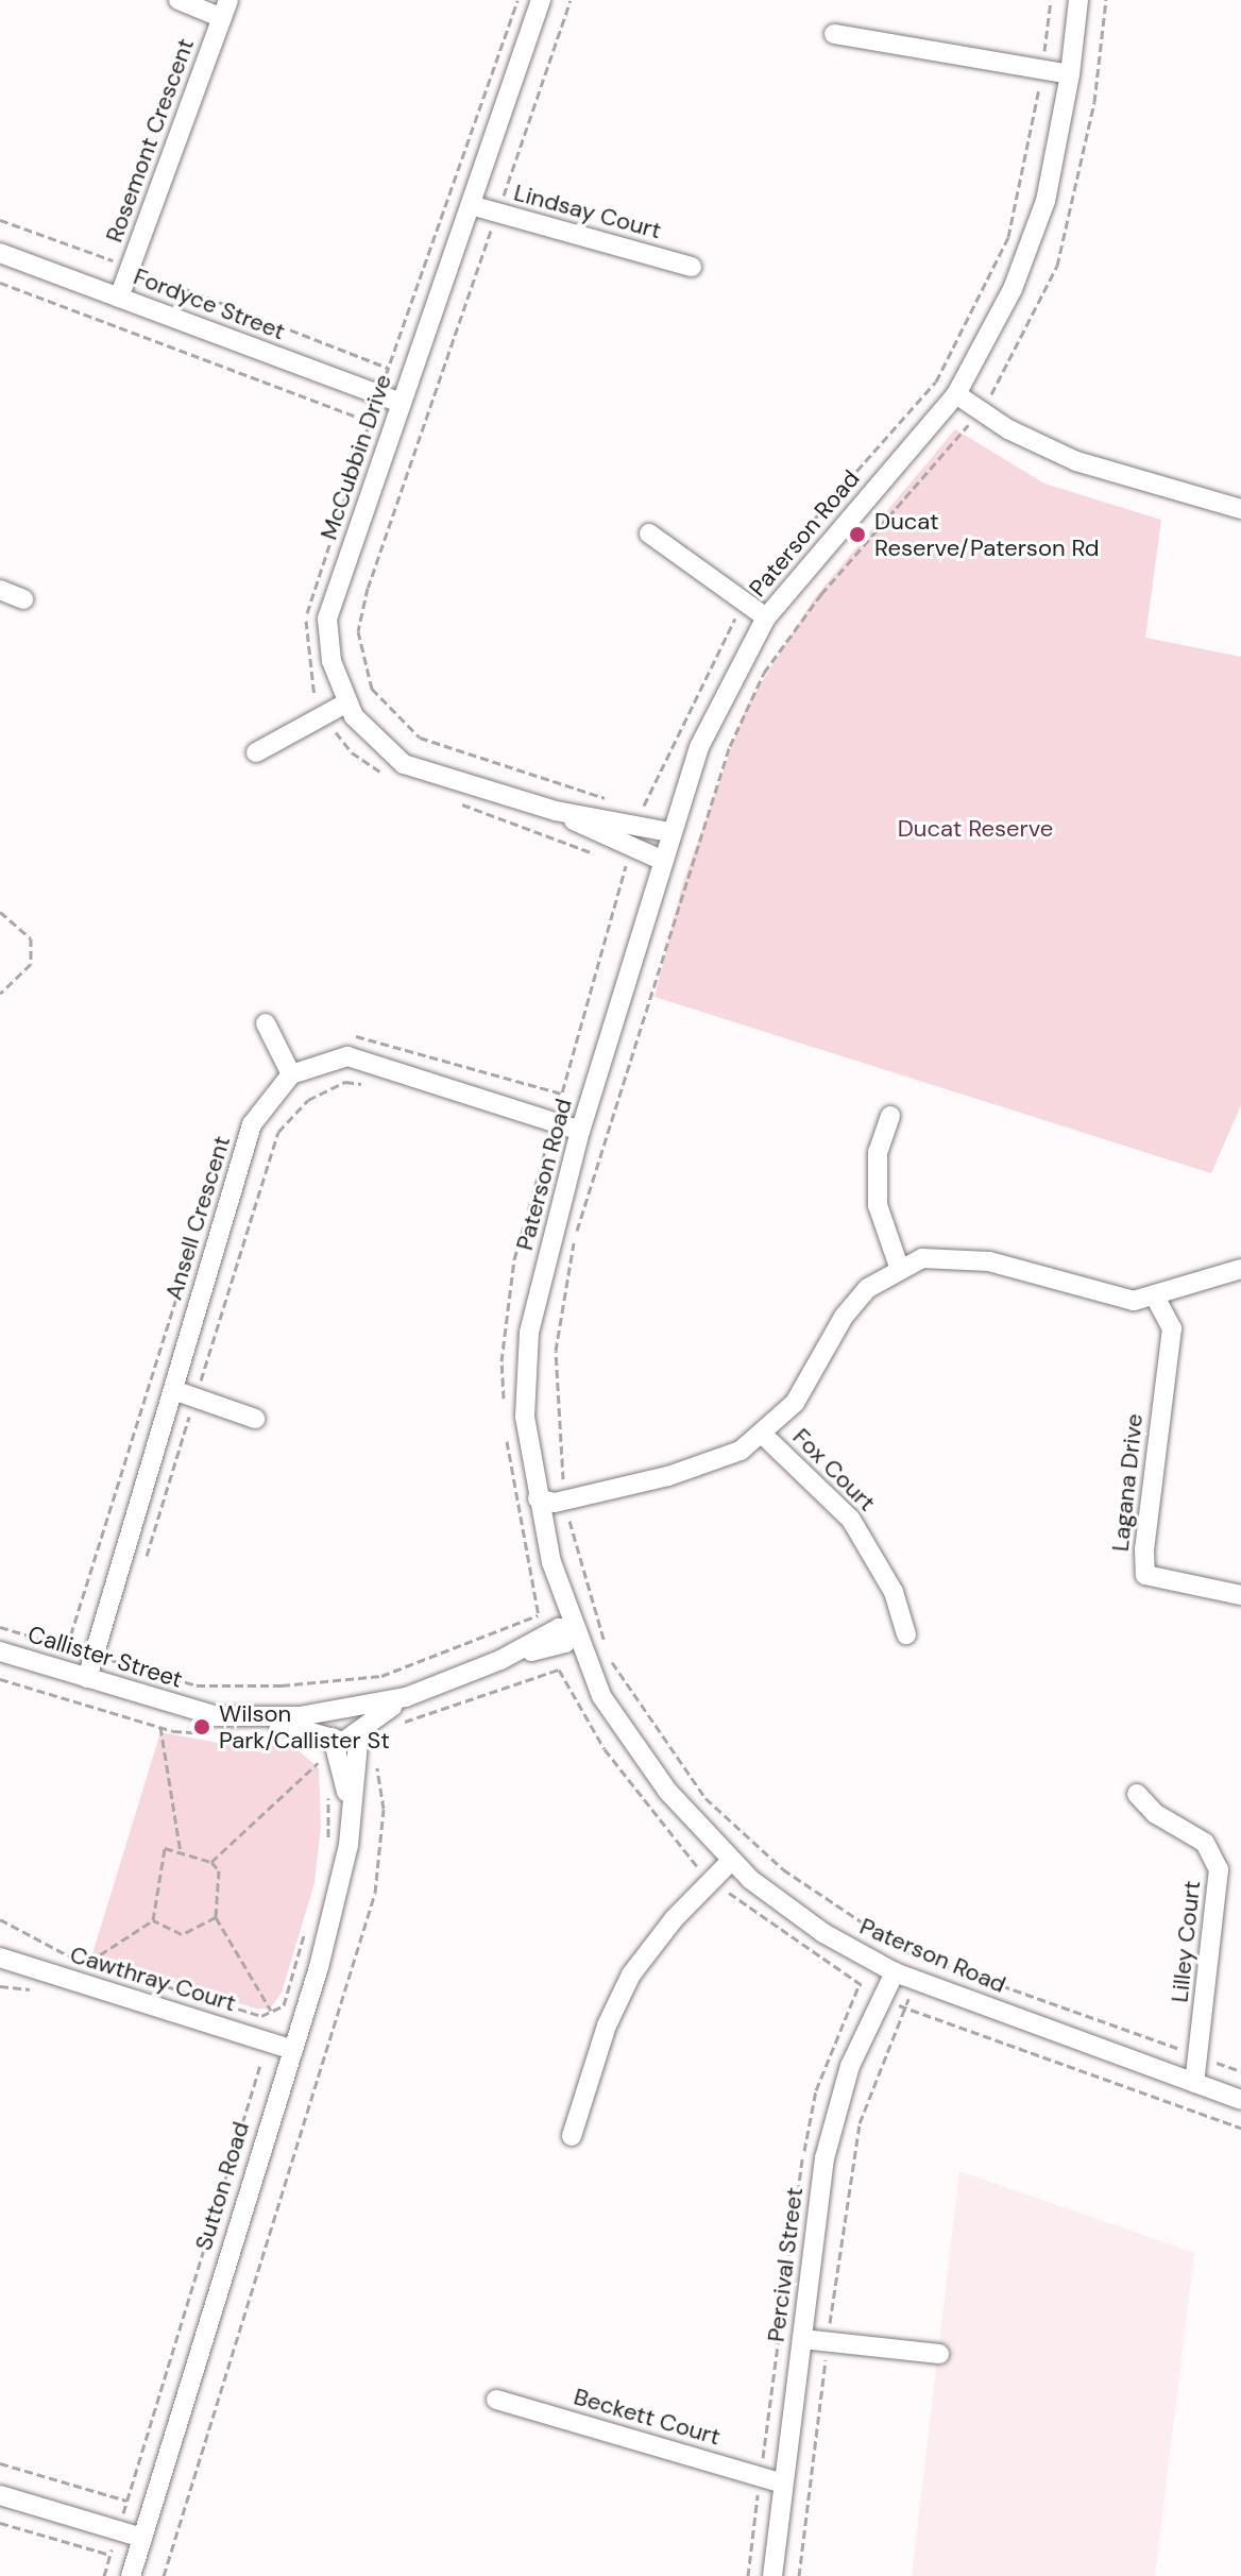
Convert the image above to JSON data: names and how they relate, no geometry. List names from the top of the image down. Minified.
{"streets":{"street":["Rosemont Crescent","Lindsay Court","Fordyce Street","McCubbin Drive","Paterson Road","Ansell Crescent","Fox Court","Lagana Drive","Callister Street","Lilley Court","Cawthray Court","Sutton Road","Percival Street","Beckett Court"]},"crossings":[["Rosemont Crescent","Fordyce Street"],["Lindsay Court","McCubbin Drive"],["Fordyce Street","McCubbin Drive"],["McCubbin Drive","Paterson Road"],["Paterson Road","Callister Street"],["Paterson Road","Lilley Court"],["Paterson Road","Percival Street"],["Ansell Crescent","Callister Street"],["Callister Street","Sutton Road"],["Cawthray Court","Sutton Road"],["Percival Street","Beckett Court"]],"parks":["Ducat Reserve"],"places":["Ducat Reserve/Paterson Rd","Wilson Park/Callister St"]}
